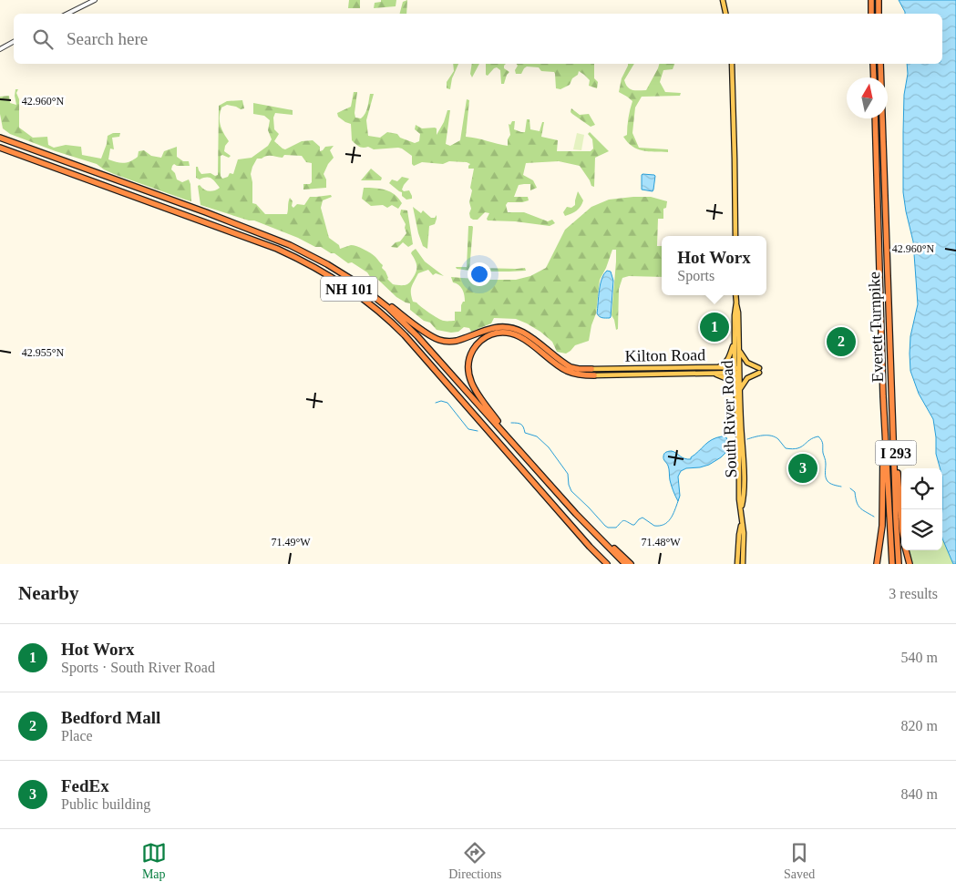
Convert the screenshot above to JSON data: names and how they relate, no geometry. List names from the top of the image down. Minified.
{"streets":{"highway":["NH 101","Everett Turnpike","I 293"],"main road":["Kilton Road","South River Road"]},"crossings":[["Everett Turnpike","I 293"],["Kilton Road","South River Road"]],"north":"top","page":{"search":"Search here","popup":["Hot Worx","Sports"],"pins":["1","2","3"],"heading":["Nearby","3 results"],"list":[{"mark":"1","name":"Hot Worx","note":"Sports · South River Road","value":"540 m"},{"mark":"2","name":"Bedford Mall","note":"Place","value":"820 m"},{"mark":"3","name":"FedEx","note":"Public building","value":"840 m"}],"nav":["Map","Directions","Saved"]},"coordinates":["42.960°N","42.955°N","71.49°W","71.48°W"]}
